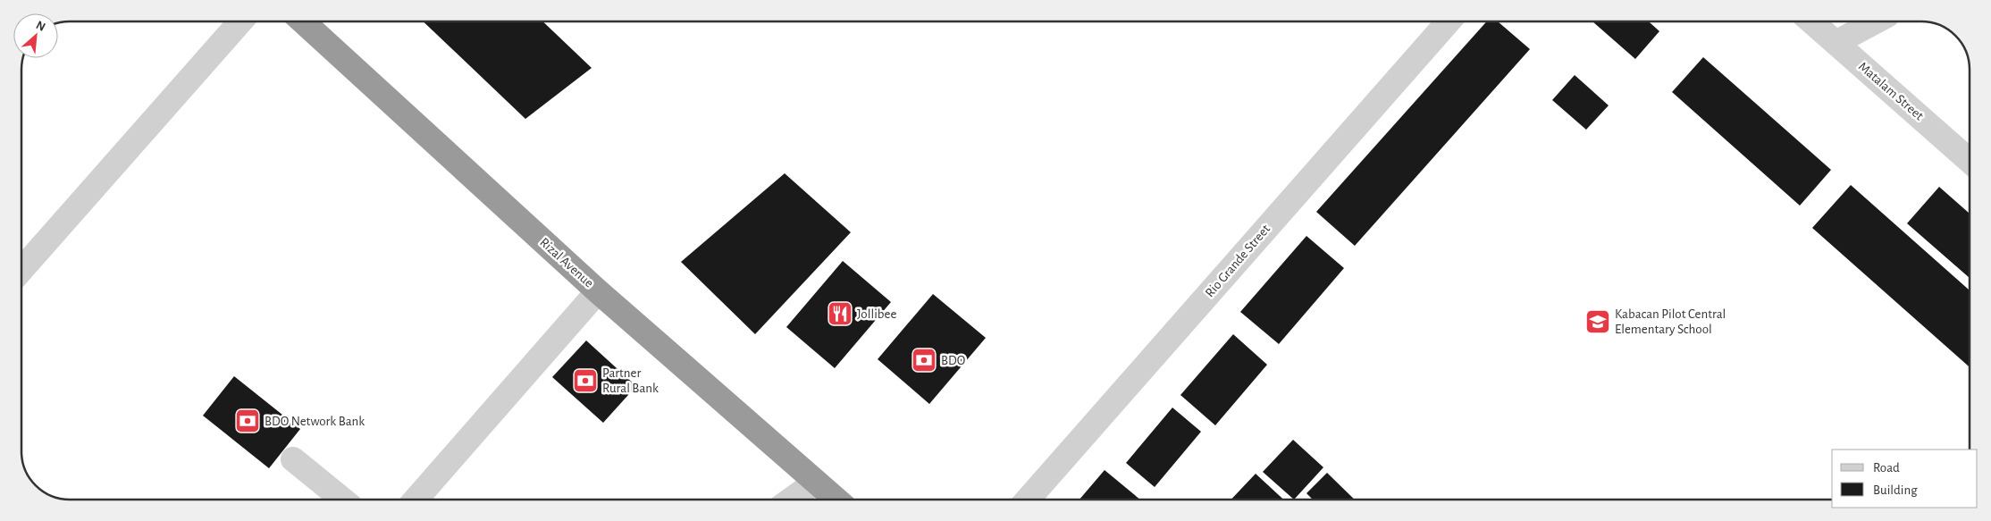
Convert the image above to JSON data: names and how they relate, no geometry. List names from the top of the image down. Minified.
{"streets":{"highway":["Rizal Avenue"],"street":["Matalam Street","Rio Grande Street"]},"places":{"restaurant":["Jollibee"],"school or university":["Kabacan Pilot Central Elementary School"],"bank":["BDO","Partner Rural Bank","BDO Network Bank"]},"legend":["Road","Building"],"north":"top right"}
